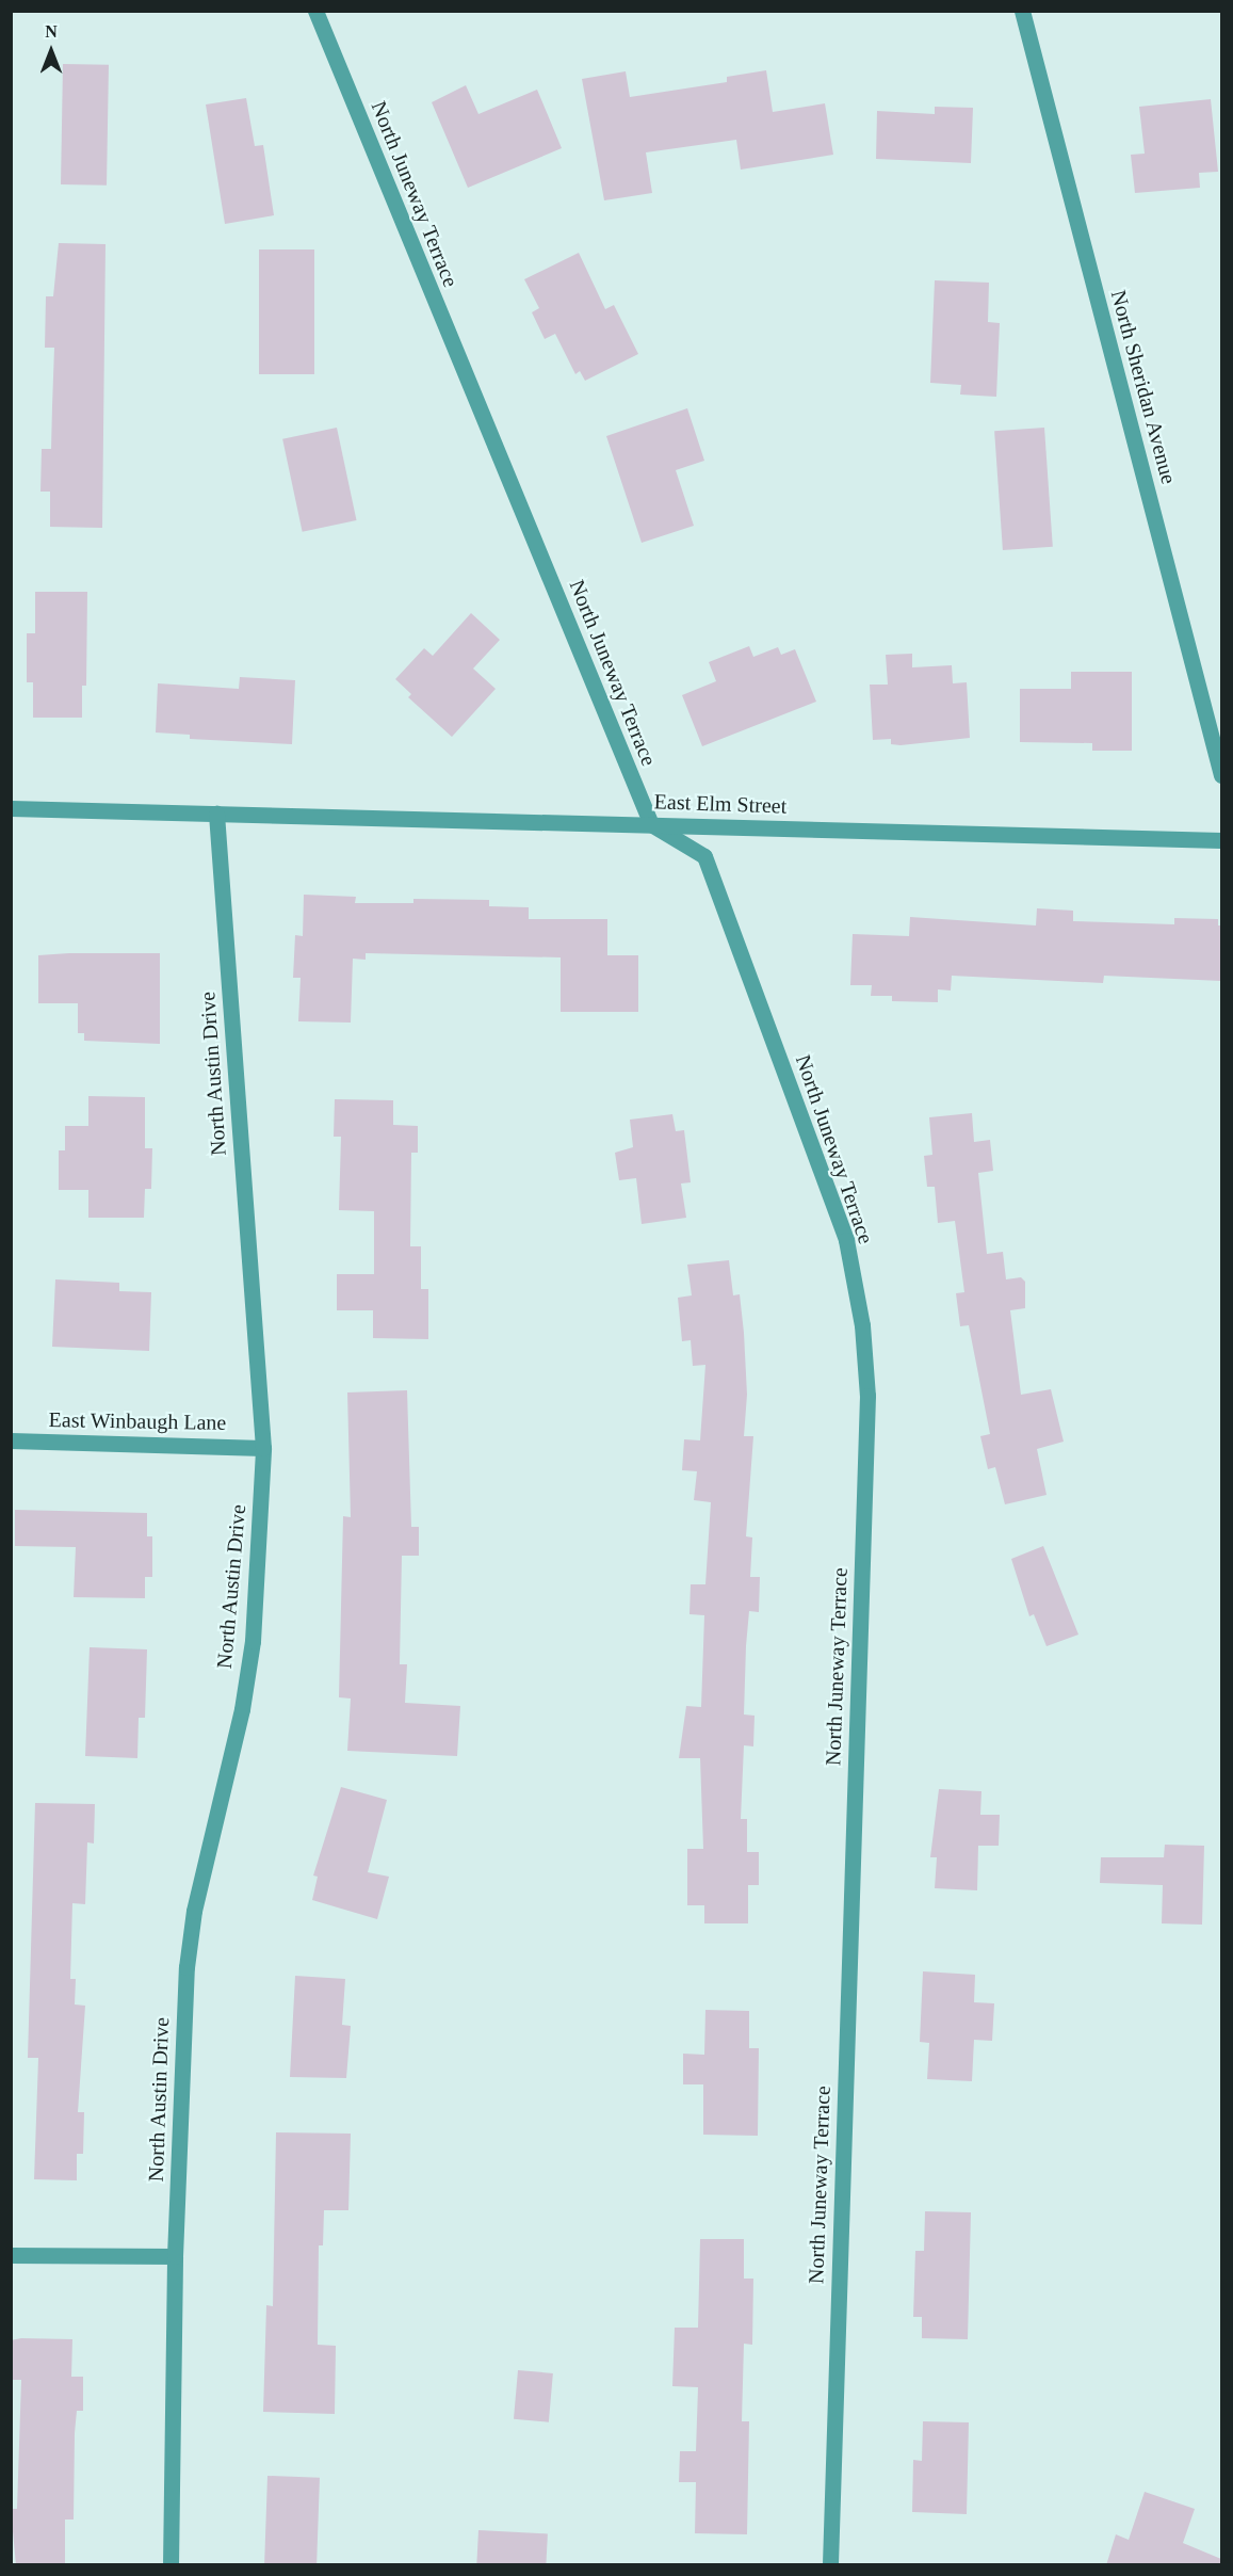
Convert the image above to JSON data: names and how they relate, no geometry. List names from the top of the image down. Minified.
{"streets":{"street":["North Juneway Terrace","North Sheridan Avenue","East Elm Street","North Austin Drive","East Winbaugh Lane"]},"crossings":[["North Juneway Terrace","East Elm Street"],["East Elm Street","North Austin Drive"],["North Austin Drive","East Winbaugh Lane"]],"north":"top"}
